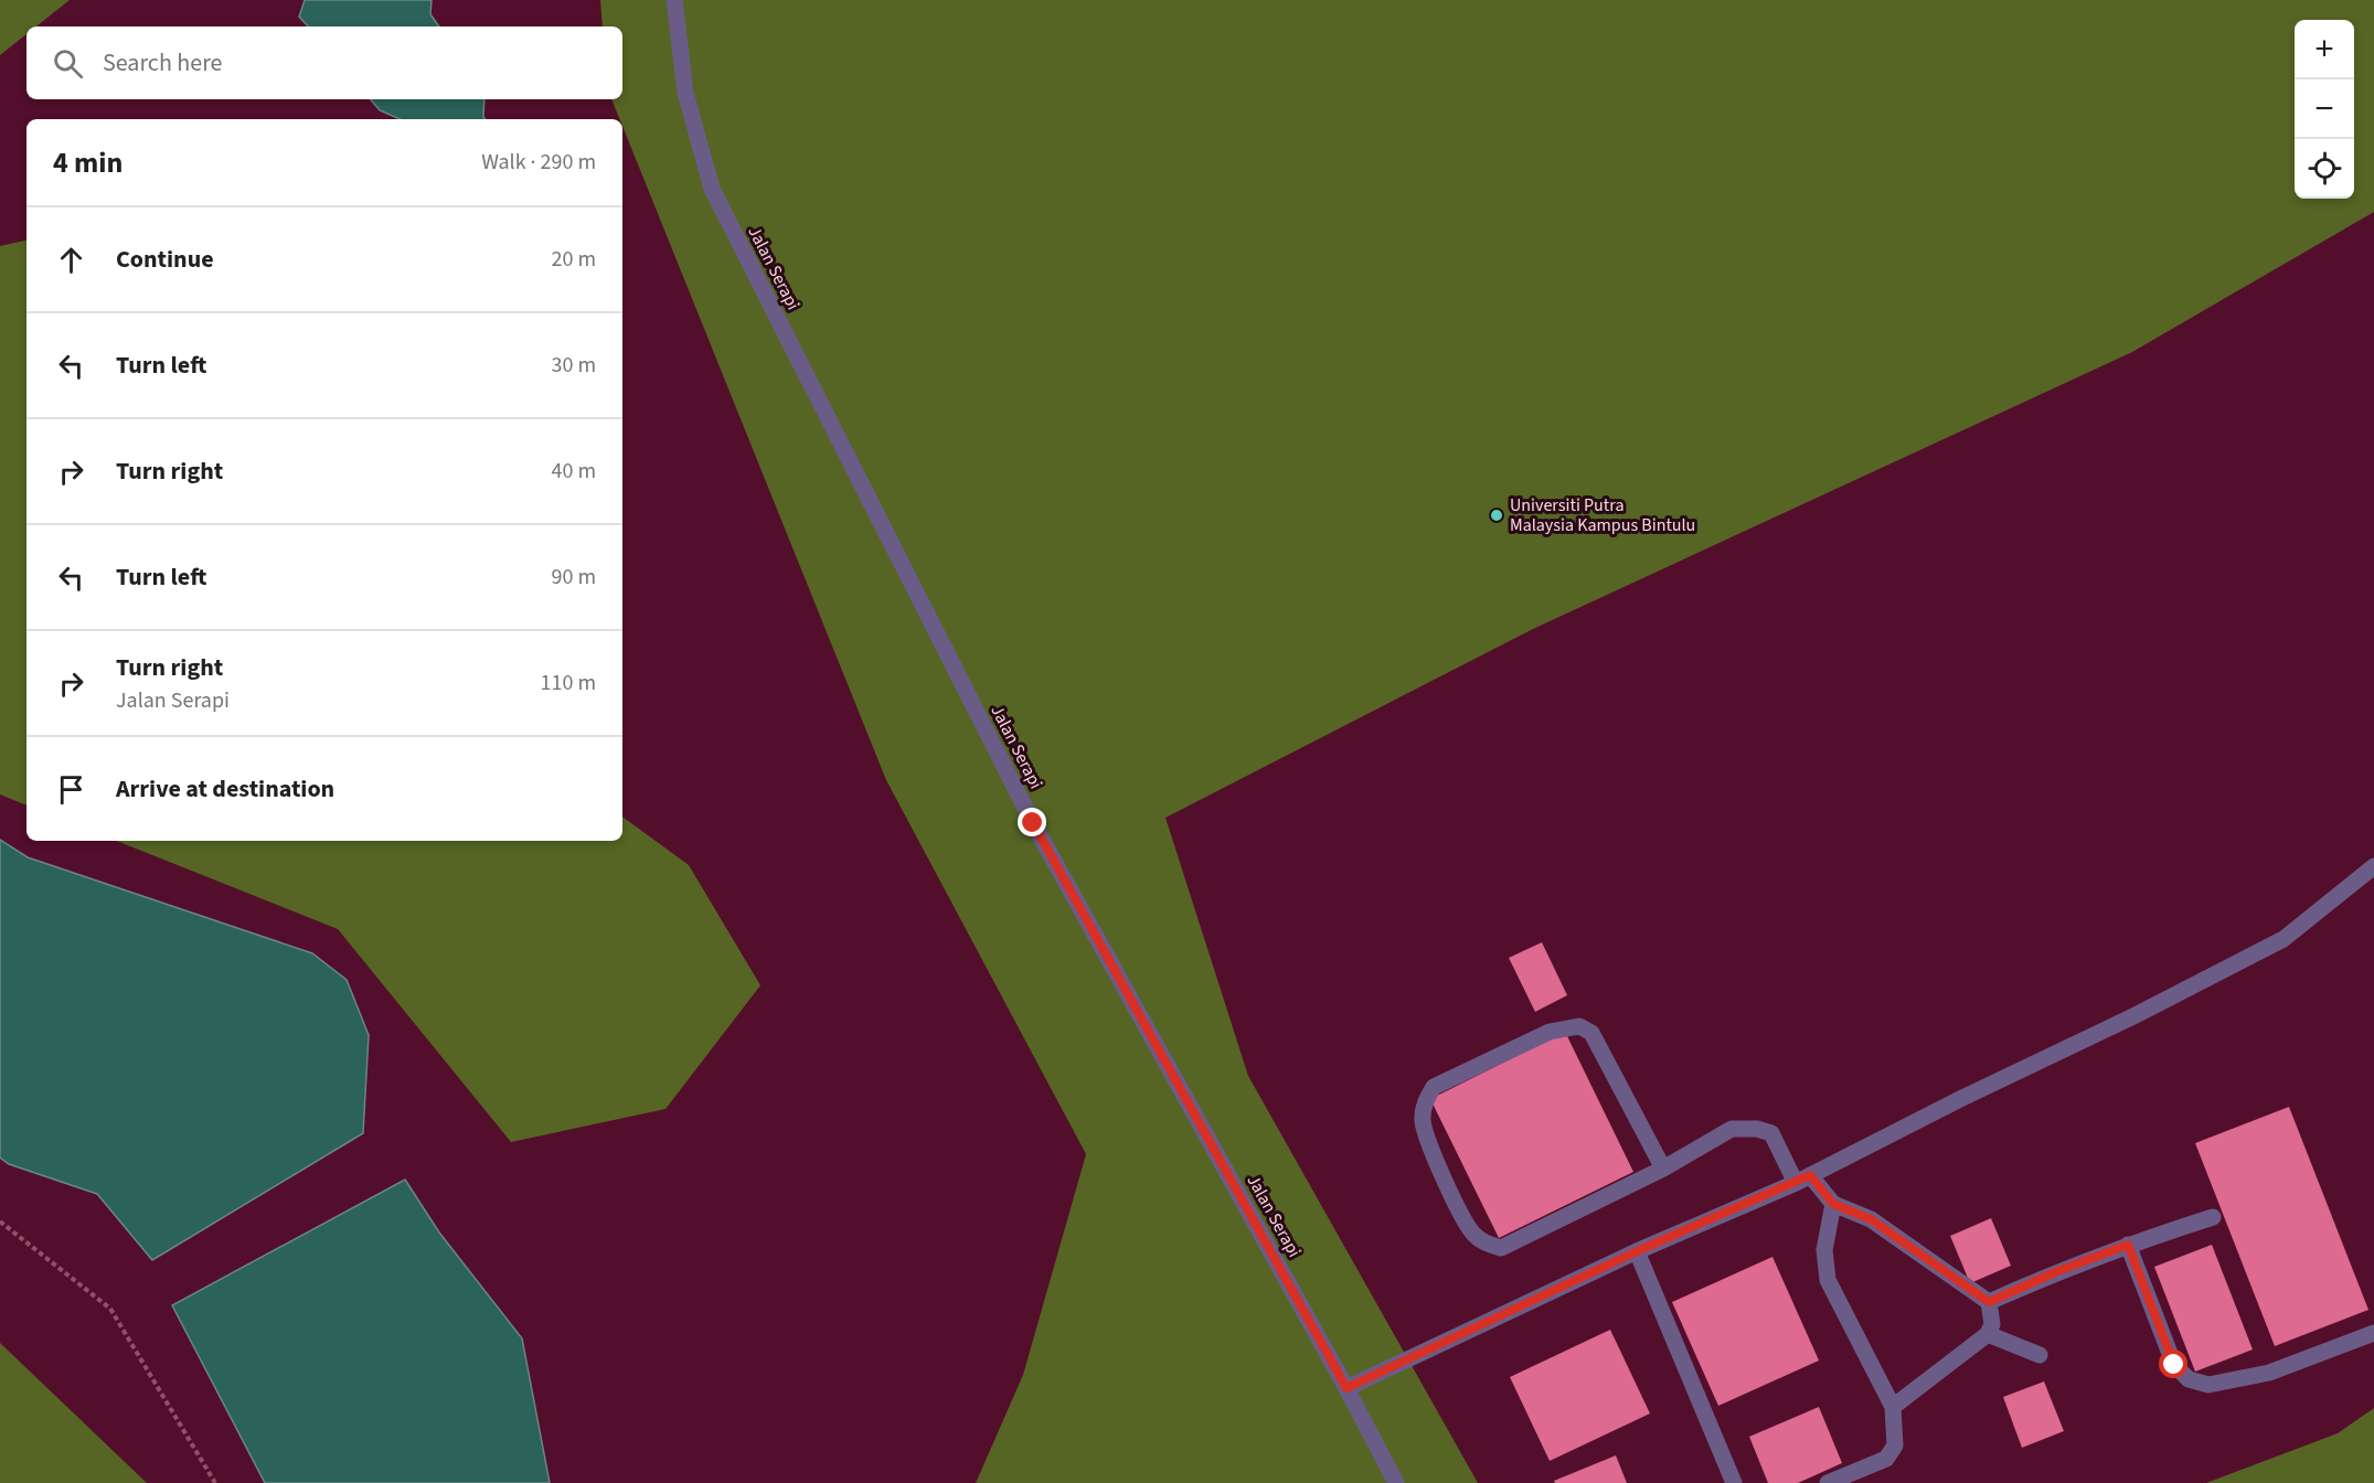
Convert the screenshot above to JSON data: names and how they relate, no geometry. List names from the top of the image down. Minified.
{"streets":{"street":["Jalan Serapi"]},"places":["Universiti Putra Malaysia Kampus Bintulu"],"page":{"map_buttons":["+","−"],"search":"Search here","heading":["4 min","Walk · 290 m"],"list":[["Continue","20 m"],["Turn left","30 m"],["Turn right","40 m"],["Turn left","90 m"],["Turn right","Jalan Serapi","110 m"],"Arrive at destination"]}}
